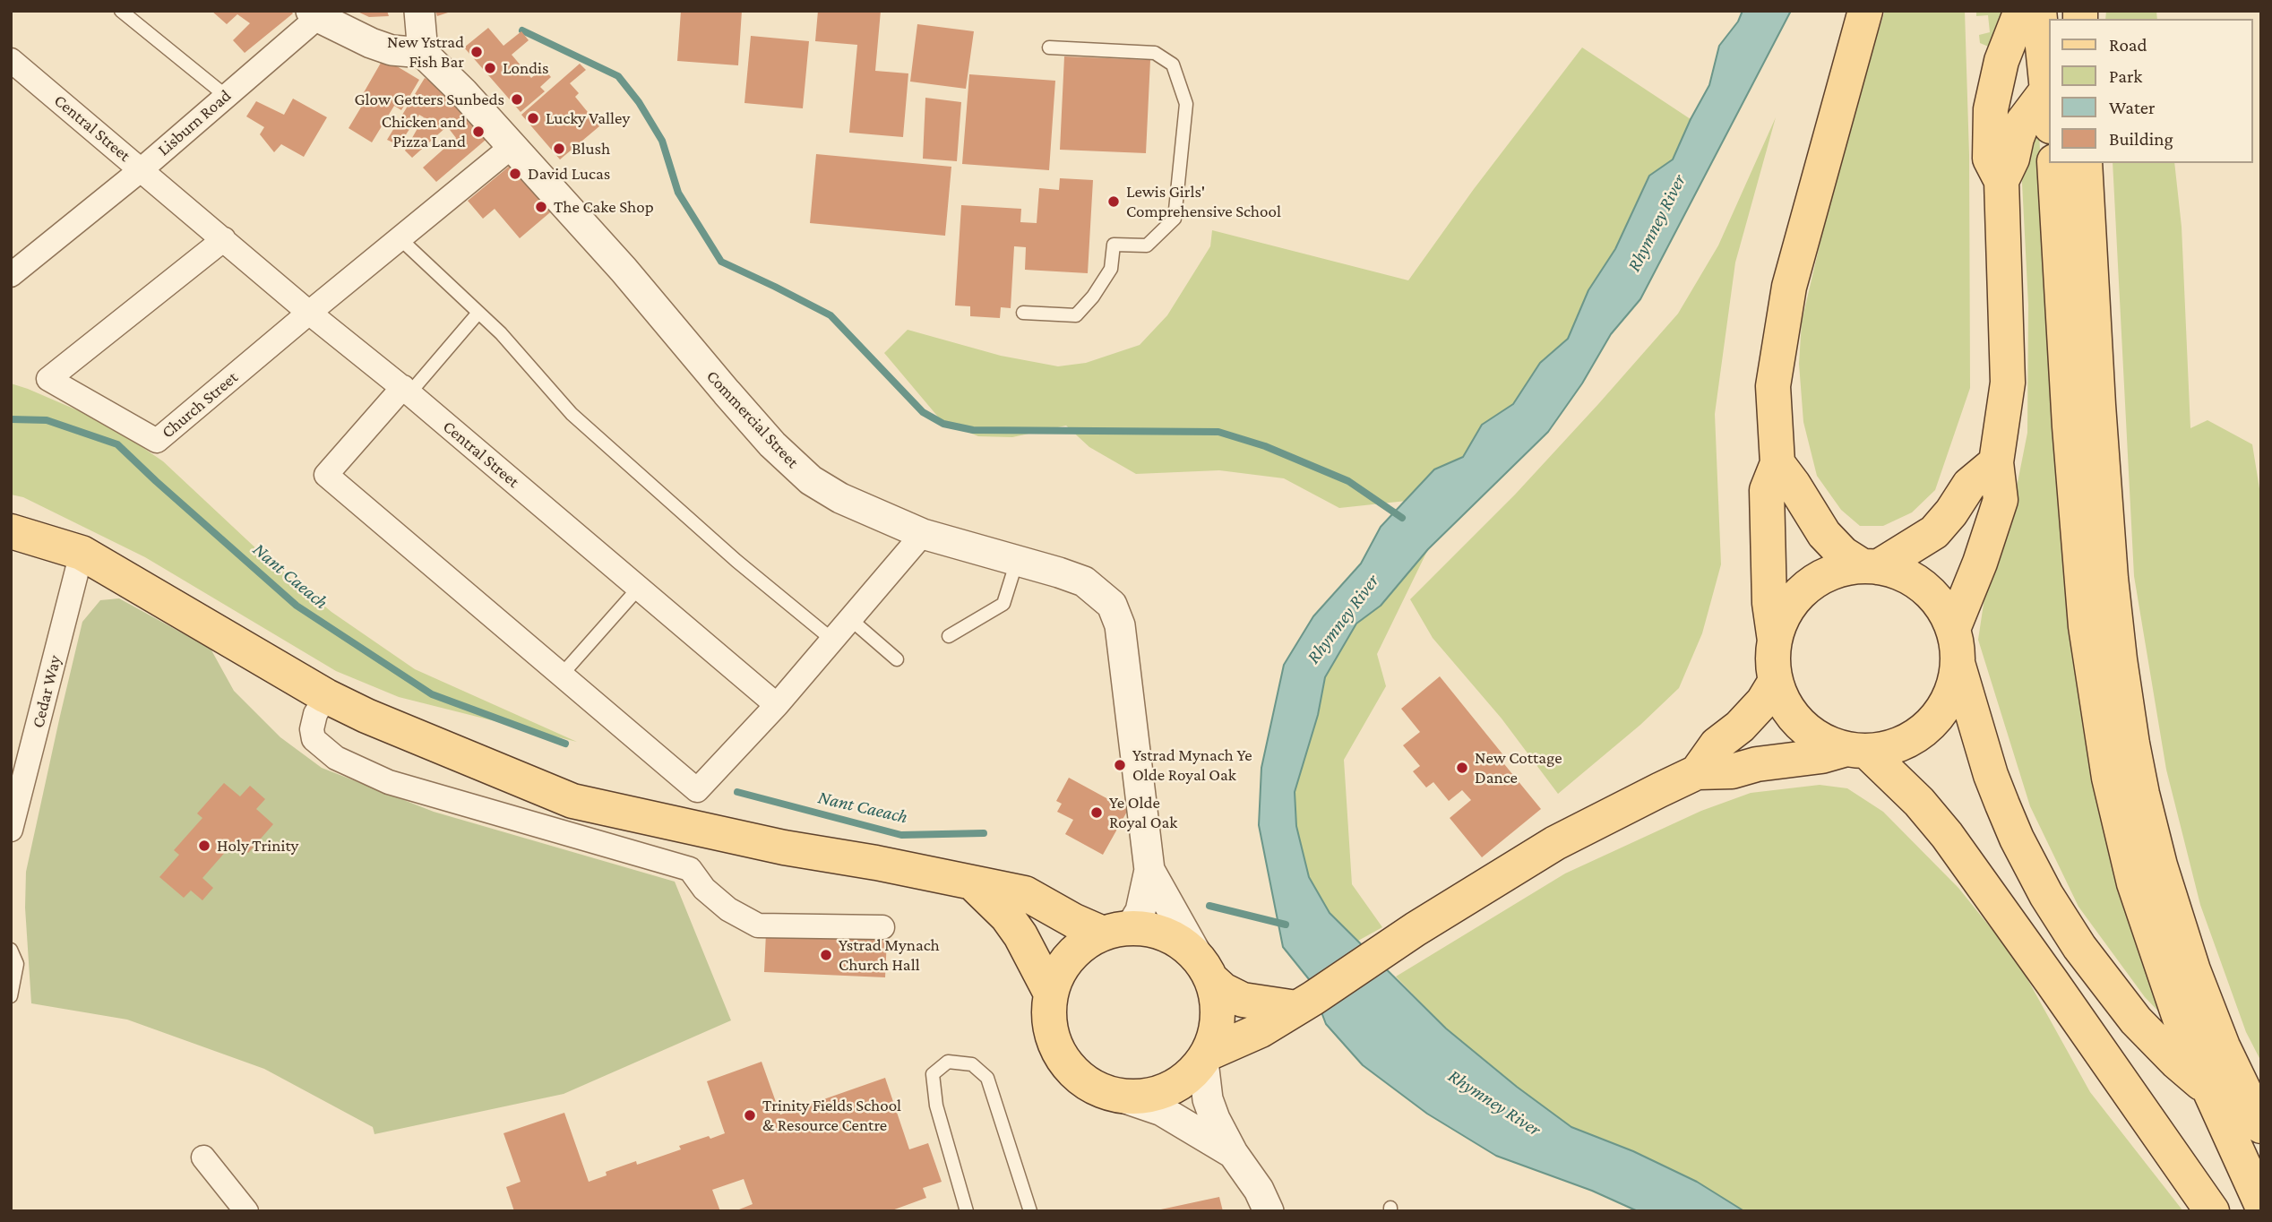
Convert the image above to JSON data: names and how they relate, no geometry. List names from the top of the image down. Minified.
{"streets":{"street":["Lisburn Road","Central Street","Church Street","Commercial Street","Cedar Way"]},"crossings":[["Lisburn Road","Central Street"],["Central Street","Church Street"],["Church Street","Commercial Street"]],"water":["Rhymney River","Nant Caeach"],"places":["New Ystrad Fish Bar","Londis","Glow Getters Sunbeds","Lucky Valley","Chicken and Pizza Land","Blush","David Lucas","Lewis Girls' Comprehensive School","The Cake Shop","Ystrad Mynach Ye Olde Royal Oak","New Cottage Dance","Ye Olde Royal Oak","Holy Trinity","Ystrad Mynach Church Hall","Trinity Fields School & Resource Centre"],"legend":["Road","Park","Water","Building"]}
